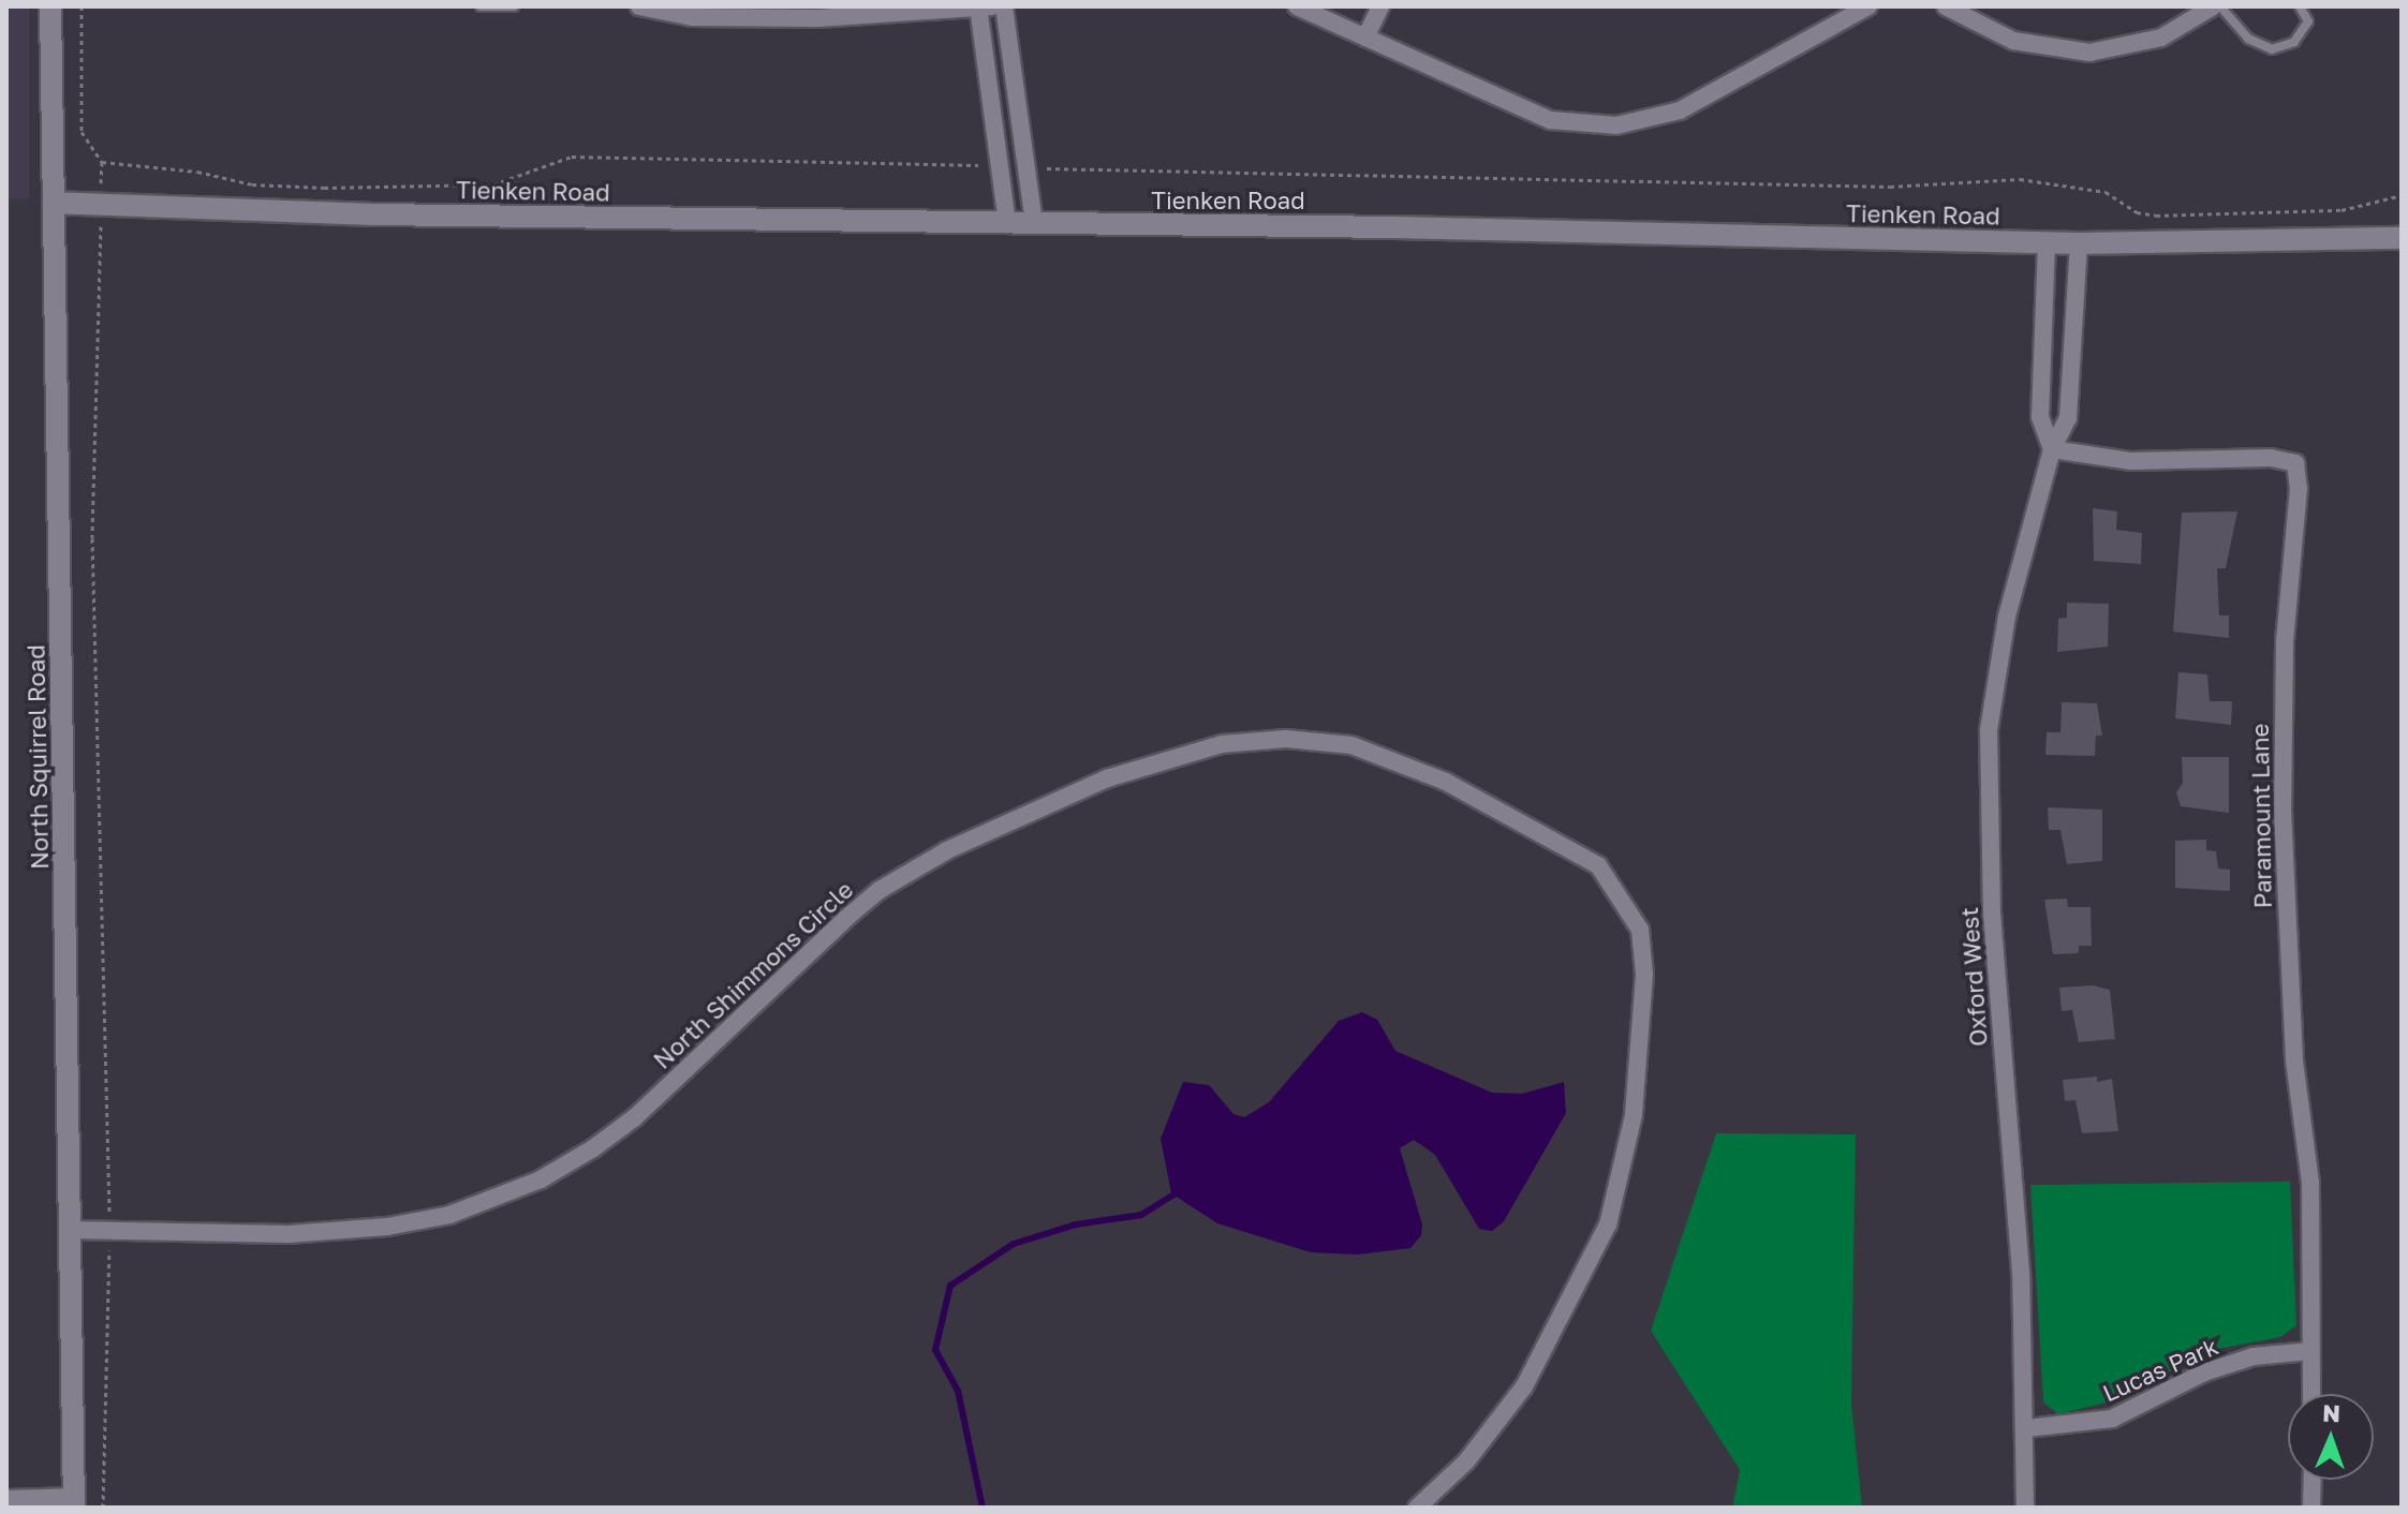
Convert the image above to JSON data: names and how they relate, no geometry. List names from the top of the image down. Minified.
{"streets":{"street":["Tienken Road","North Squirrel Road","Paramount Lane","North Shimmons Circle","Oxford West","Lucas Park"]},"crossings":[["Tienken Road","North Squirrel Road"],["Tienken Road","Oxford West"],["North Squirrel Road","North Shimmons Circle"],["Paramount Lane","Oxford West"],["Paramount Lane","Lucas Park"],["Oxford West","Lucas Park"]],"north":"top"}
